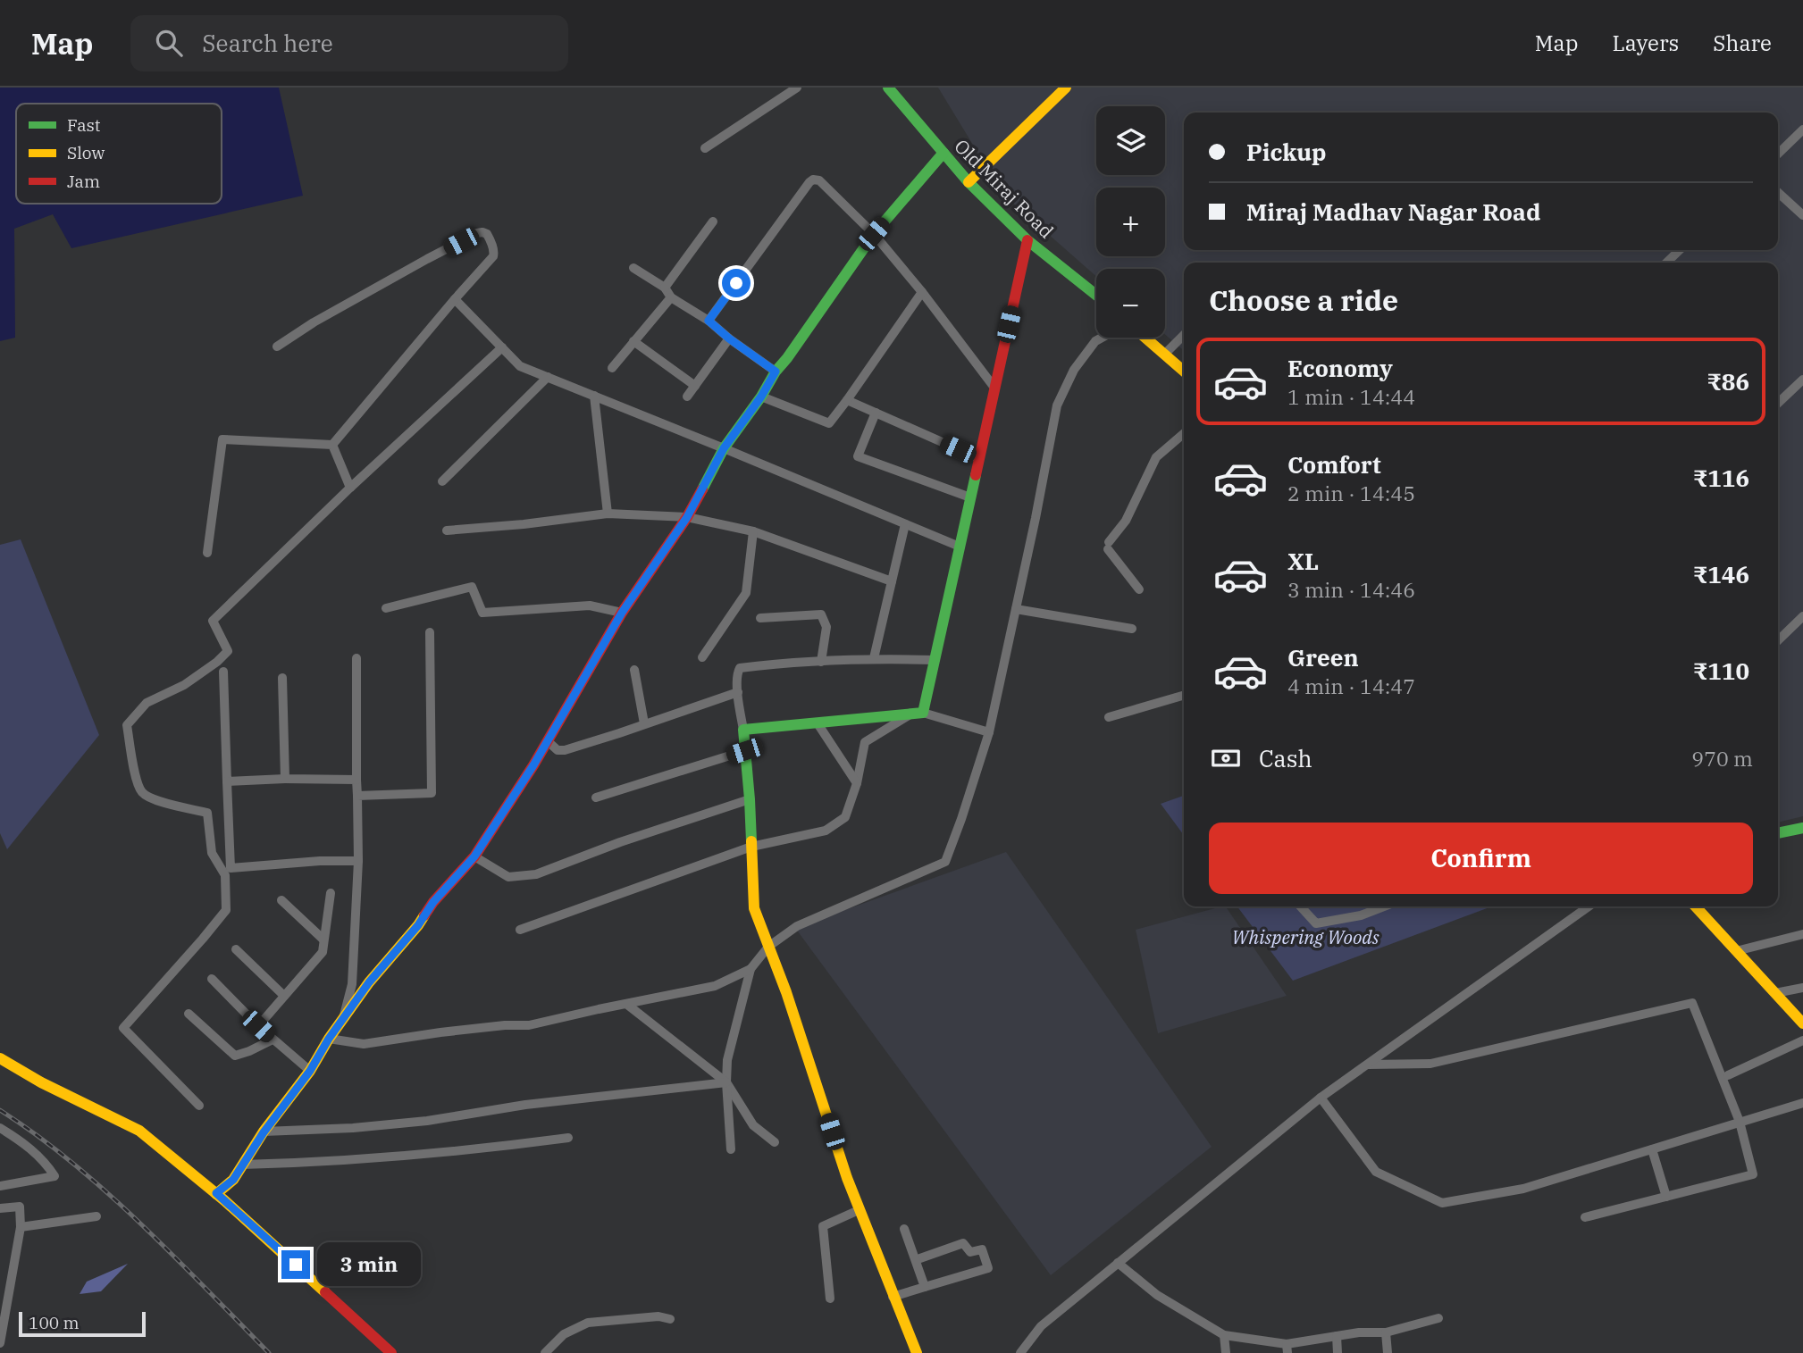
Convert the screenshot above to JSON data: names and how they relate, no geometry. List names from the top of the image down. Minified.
{"streets":{"street":["Old Miraj Road"]},"parks":["Whispering Woods"],"legend":["Fast","Slow","Jam"],"scale_bar":"100 m","page":{"header":"Map","search":"Search here","nav":["Map","Layers","Share"],"map_buttons":["+","−"],"banner":["Pickup","Miraj Madhav Nagar Road"],"heading":"Choose a ride","list":[{"name":"Economy","note":"1 min · 14:44","value":"₹86"},{"name":"Comfort","note":"2 min · 14:45","value":"₹116"},{"name":"XL","note":"3 min · 14:46","value":"₹146"},{"name":"Green","note":"4 min · 14:47","value":"₹110"}],"pay":["Cash","970 m"],"buttons":"Confirm","bubble":"3 min","scale":"100 m"}}
